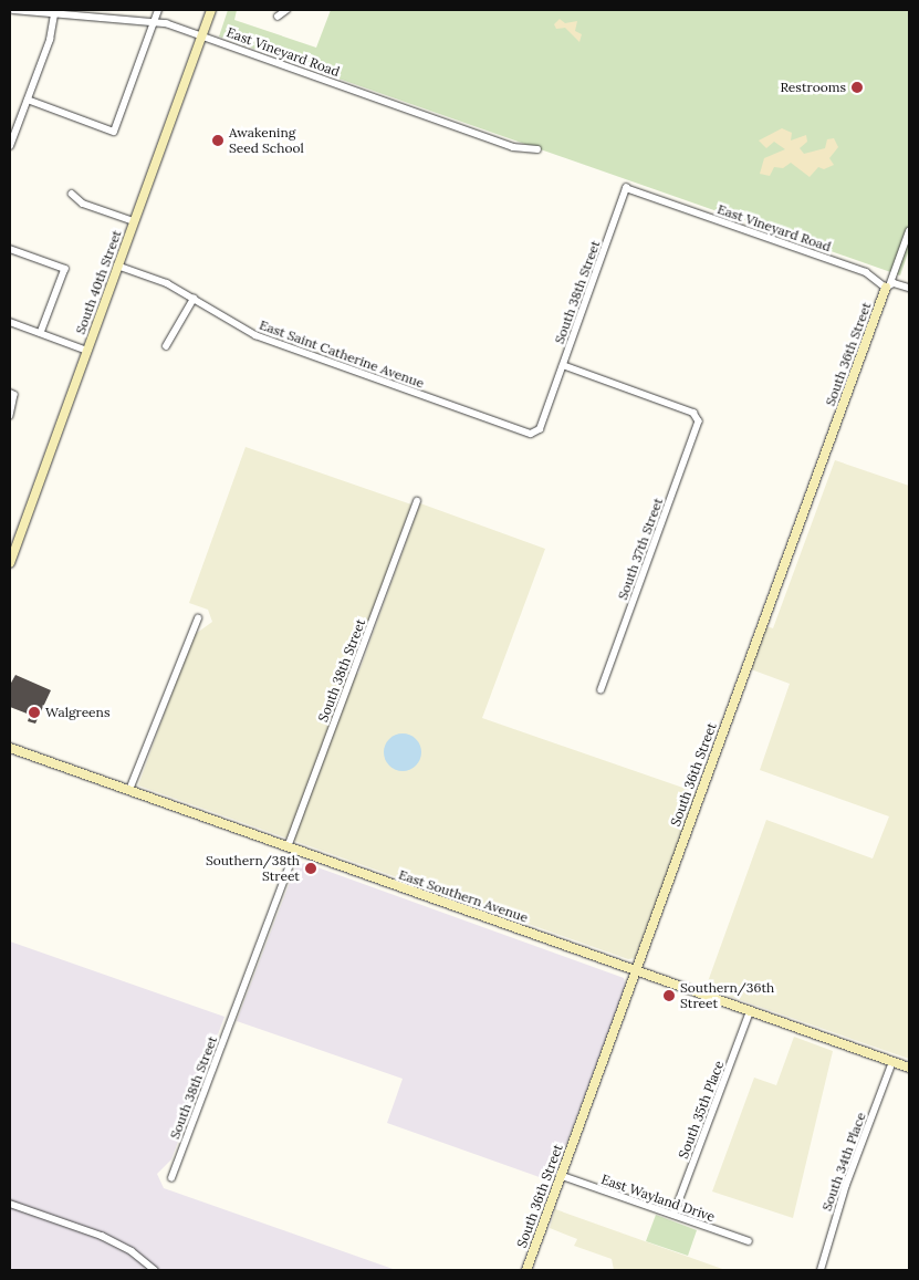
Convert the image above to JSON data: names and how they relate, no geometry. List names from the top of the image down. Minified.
{"streets":{"main road":["South 40th Street","South 36th Street","East Southern Avenue"],"street":["East Vineyard Road","South 38th Street","East Saint Catherine Avenue","South 37th Street","South 35th Place","South 34th Place","East Wayland Drive"]},"crossings":[["East Vineyard Road","South 40th Street"],["East Vineyard Road","South 38th Street"],["East Vineyard Road","South 36th Street"],["South 40th Street","East Saint Catherine Avenue"],["South 38th Street","East Saint Catherine Avenue"],["South 38th Street","South 37th Street"],["South 38th Street","East Southern Avenue"],["South 36th Street","East Southern Avenue"],["South 36th Street","East Wayland Drive"],["East Southern Avenue","South 35th Place"],["East Southern Avenue","South 34th Place"],["South 35th Place","East Wayland Drive"]],"places":["Restrooms","Awakening Seed School","Walgreens","Southern/38th Street","Southern/36th Street"]}
